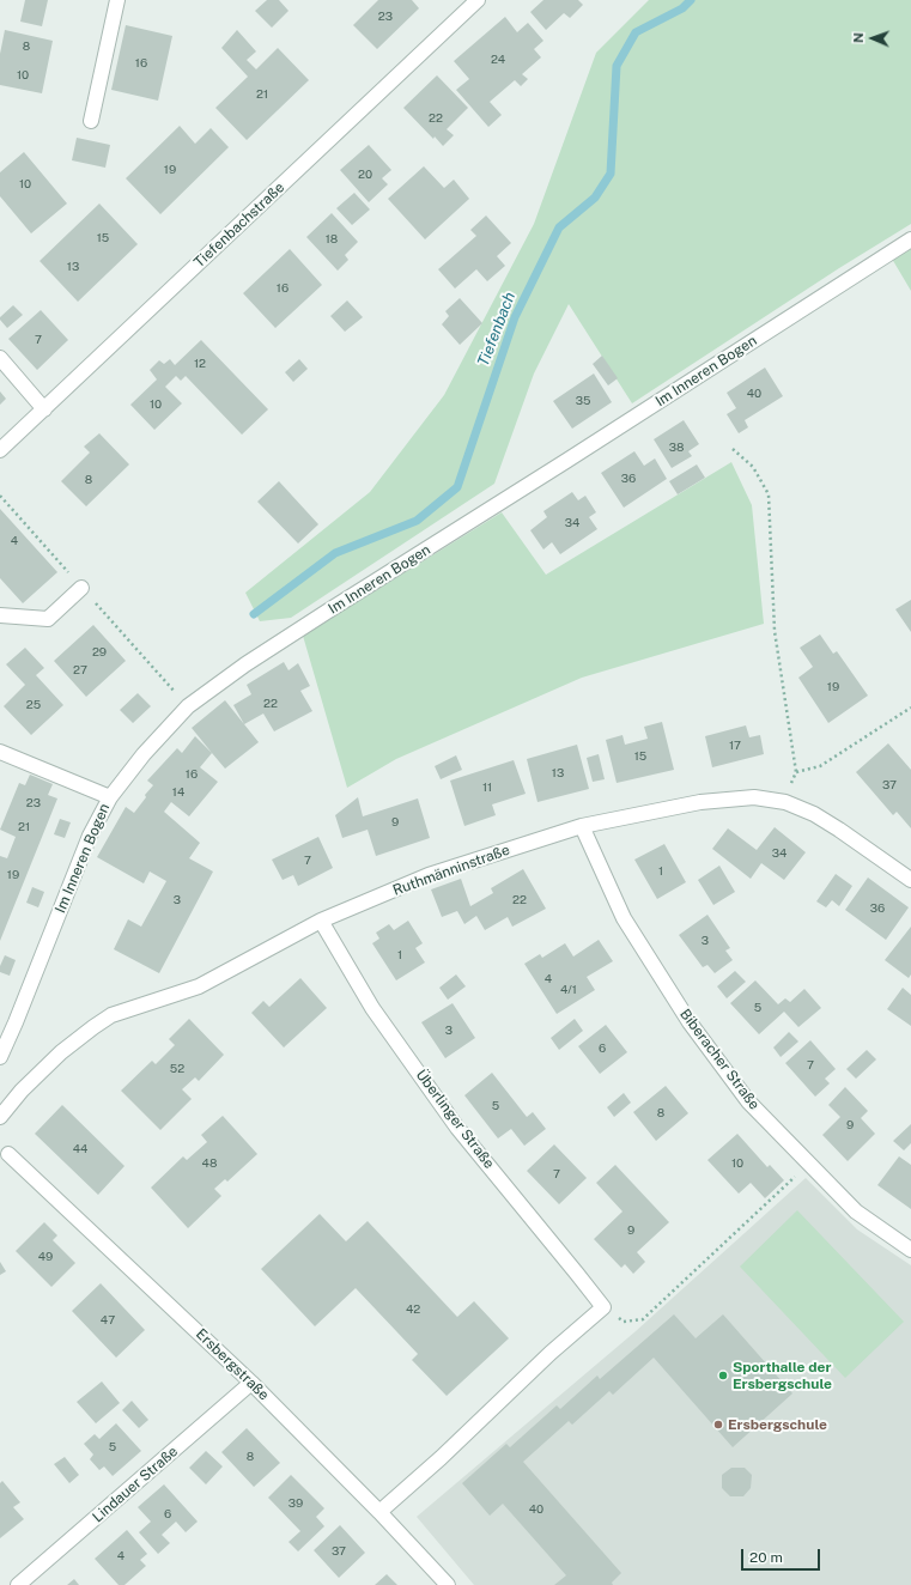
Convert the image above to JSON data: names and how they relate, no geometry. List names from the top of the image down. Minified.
{"streets":{"street":["Tiefenbachstraße","Im Inneren Bogen","Ruthmänninstraße","Biberacher Straße","Überlinger Straße","Ersbergstraße","Lindauer Straße"]},"crossings":[["Ruthmänninstraße","Biberacher Straße"],["Ruthmänninstraße","Überlinger Straße"],["Ersbergstraße","Lindauer Straße"]],"water":["Tiefenbach"],"places":["Sporthalle der Ersbergschule","Ersbergschule"],"house_numbers":["23","8","24","16","10","21","22","19","20","10","15","18","13","16","7","12","40","35","10","38","36","8","34","4","29","27","19","22","25","17","15","13","16","37","11","14","23","9","21","34","7","1","19","3","22","36","3","1","4","4/1","5","3","6","7","52","5","8","9","44","48","10","7","9","49","42","47","5","8","39","40","6","37","4"],"scale_bar":"20 m","north":"left"}
